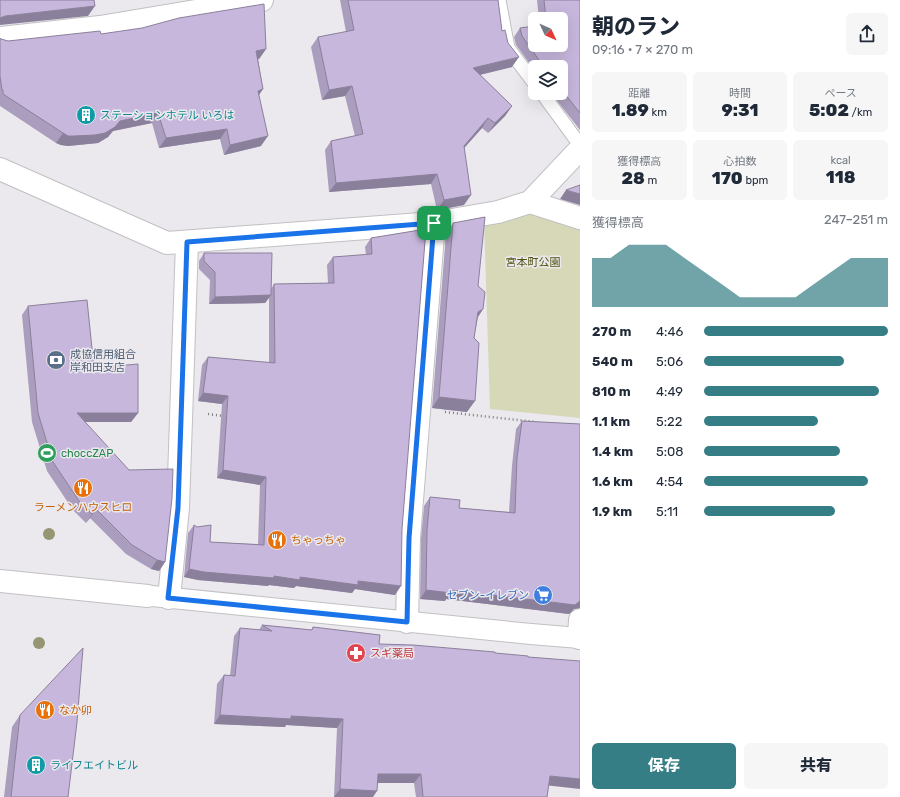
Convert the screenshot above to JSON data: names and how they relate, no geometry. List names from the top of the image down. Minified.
{"parks":["宮本町公園"],"places":{"building":["ステーションホテル いろは","ライフエイトビル"],"bank":["成協信用組合 岸和田支店"],"sports":["choccZAP"],"restaurant":["ラーメンハウスヒロ","ちゃっちゃ","なか卯"],"supermarket":["セブン-イレブン"],"pharmacy":["スギ薬局"]},"north":"bottom right","page":{"heading":["朝のラン","09:16 · 7 × 270 m"],"stats":[["距離","1.89 km"],["時間","9:31"],["ペース","5:02 /km"],["獲得標高","28 m"],["心拍数","170 bpm"],["kcal","118"]],"chart":["獲得標高","247–251 m"],"list":[{"name":"270 m","note":"4:46"},{"name":"540 m","note":"5:06"},{"name":"810 m","note":"4:49"},{"name":"1.1 km","note":"5:22"},{"name":"1.4 km","note":"5:08"},{"name":"1.6 km","note":"4:54"},{"name":"1.9 km","note":"5:11"}],"buttons":["保存","共有"]}}
